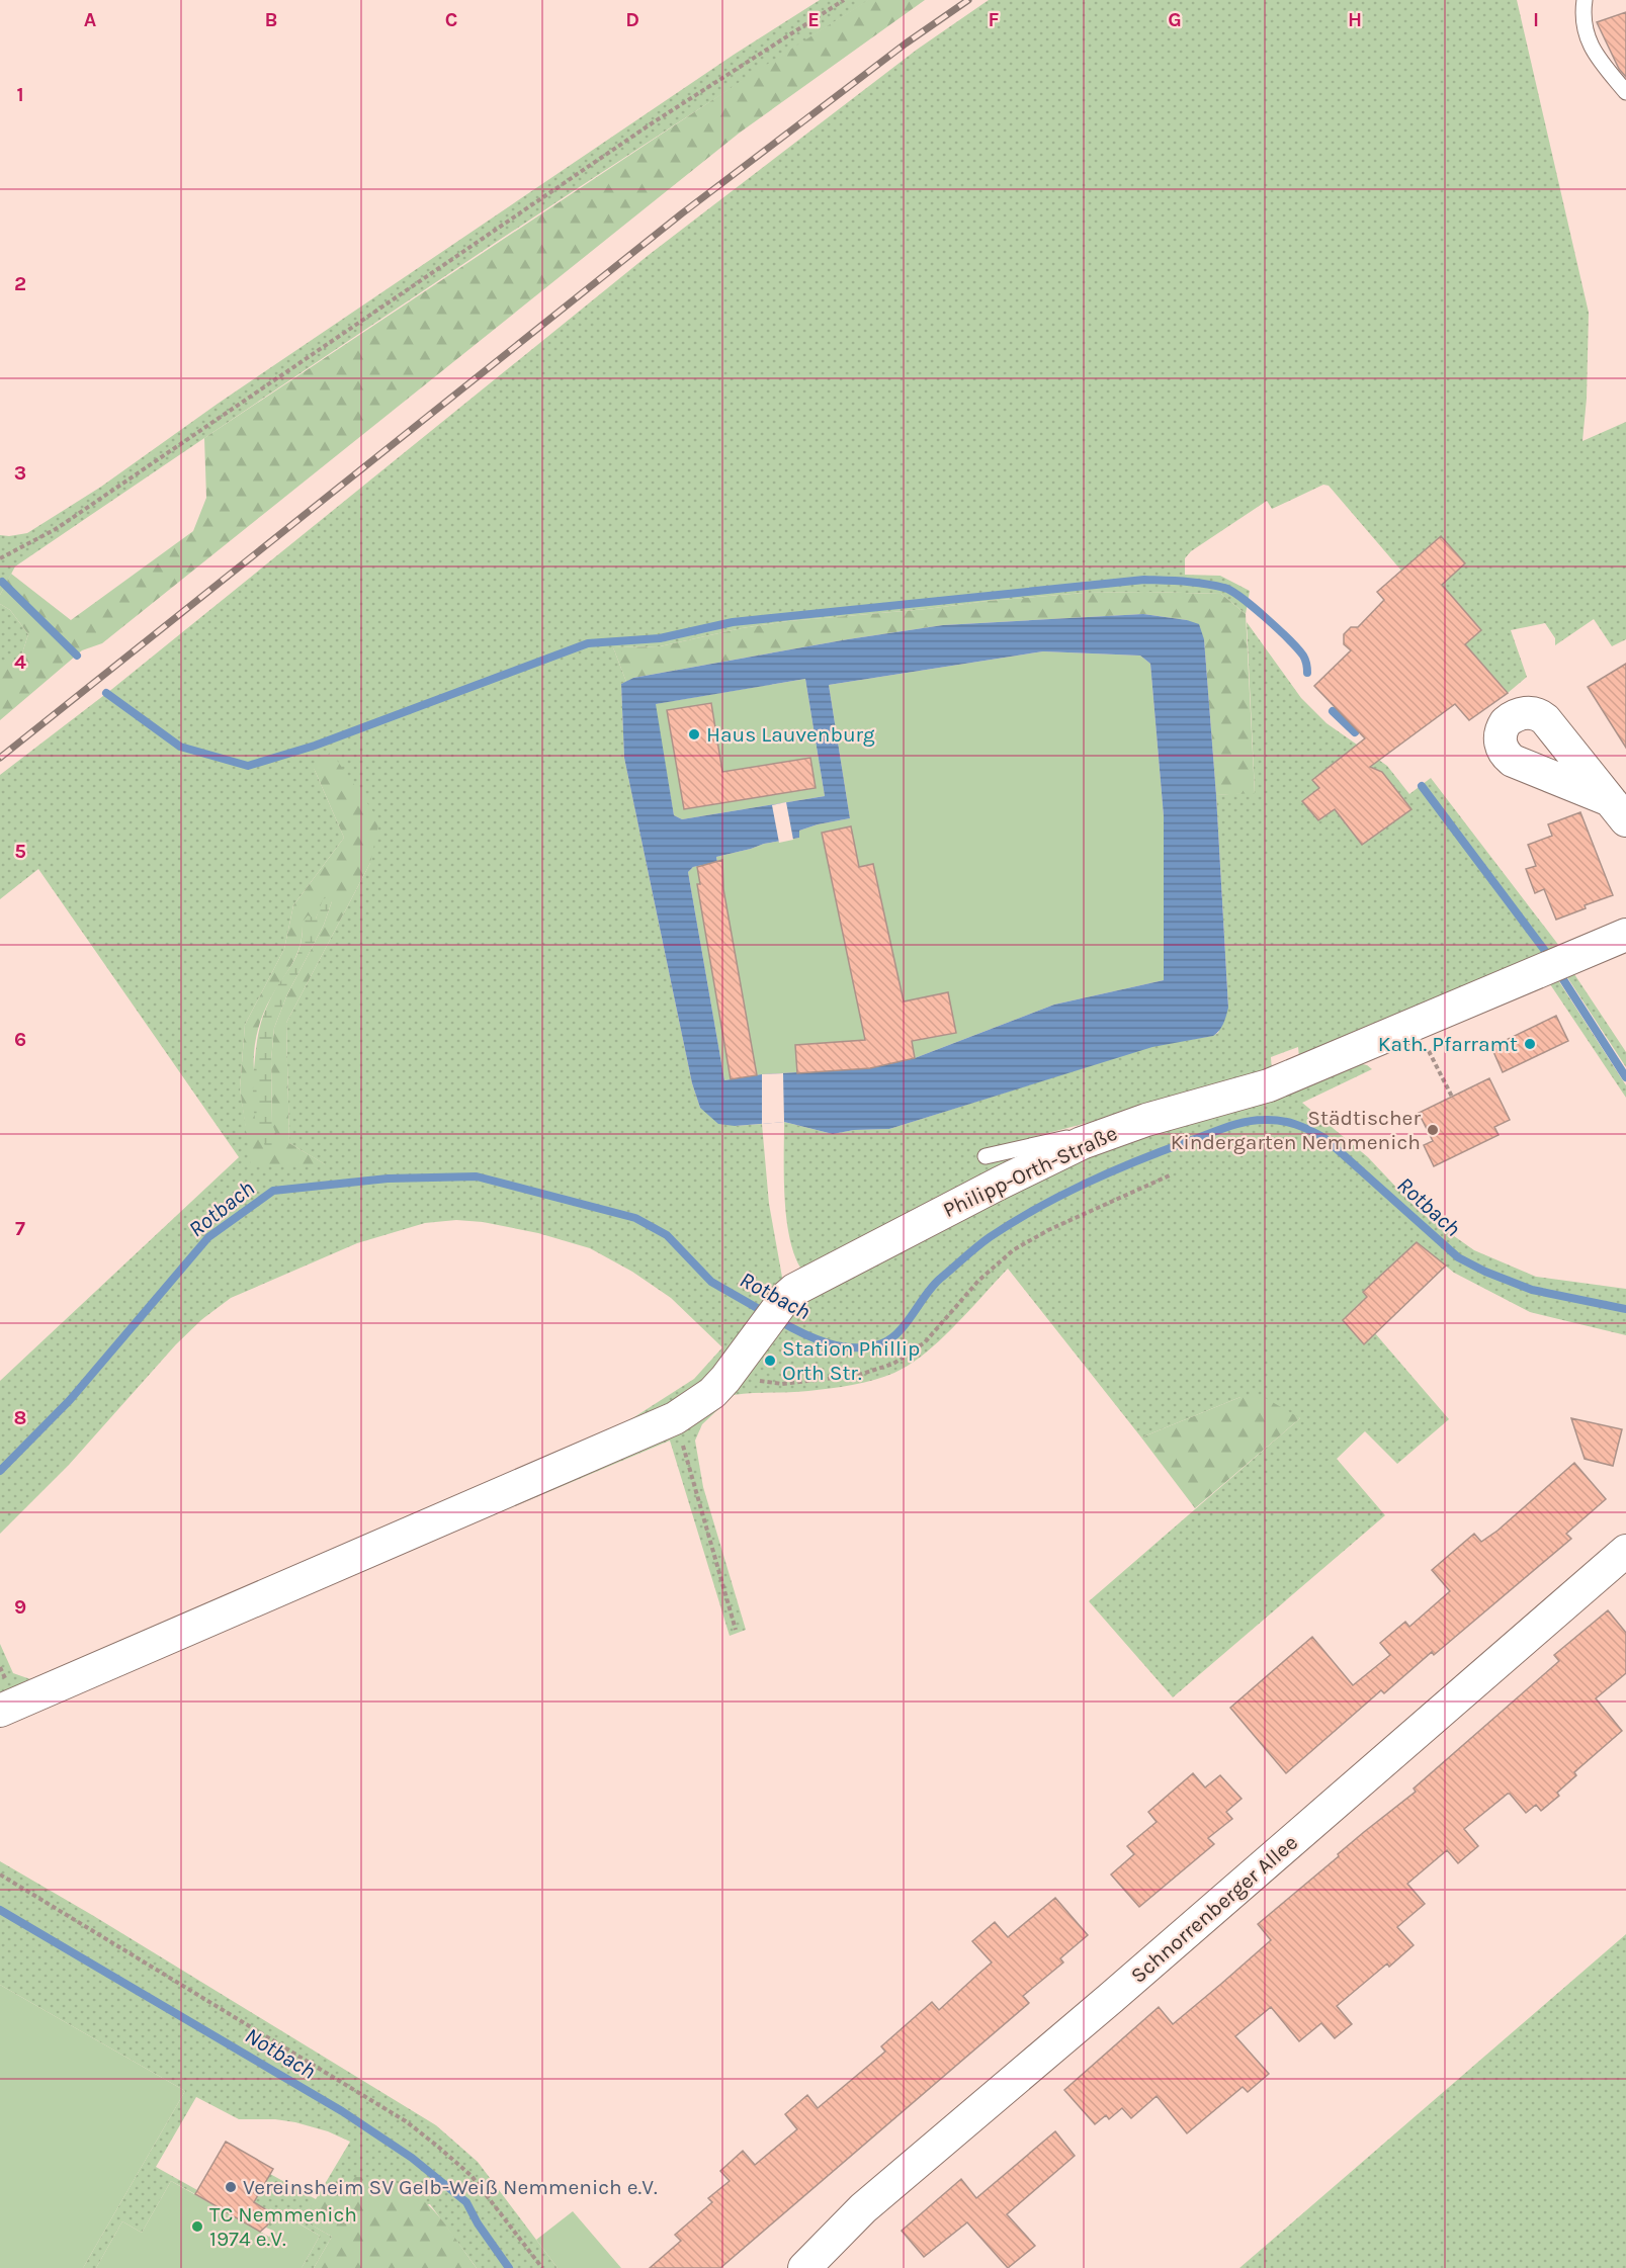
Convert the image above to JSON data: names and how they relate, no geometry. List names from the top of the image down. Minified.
{"streets":{"street":["Philipp-Orth-Straße","Schnorrenberger Allee"]},"water":["Rotbach","Notbach"],"places":["Haus Lauvenburg","Kath. Pfarramt","Städtischer Kindergarten Nemmenich","Station Phillip Orth Str.","Vereinsheim SV Gelb-Weiß Nemmenich e.V.","TC Nemmenich 1974 e.V."],"grid":{"columns":["A","B","C","D","E","F","G","H","I"],"rows":["1","2","3","4","5","6","7","8","9"]}}
